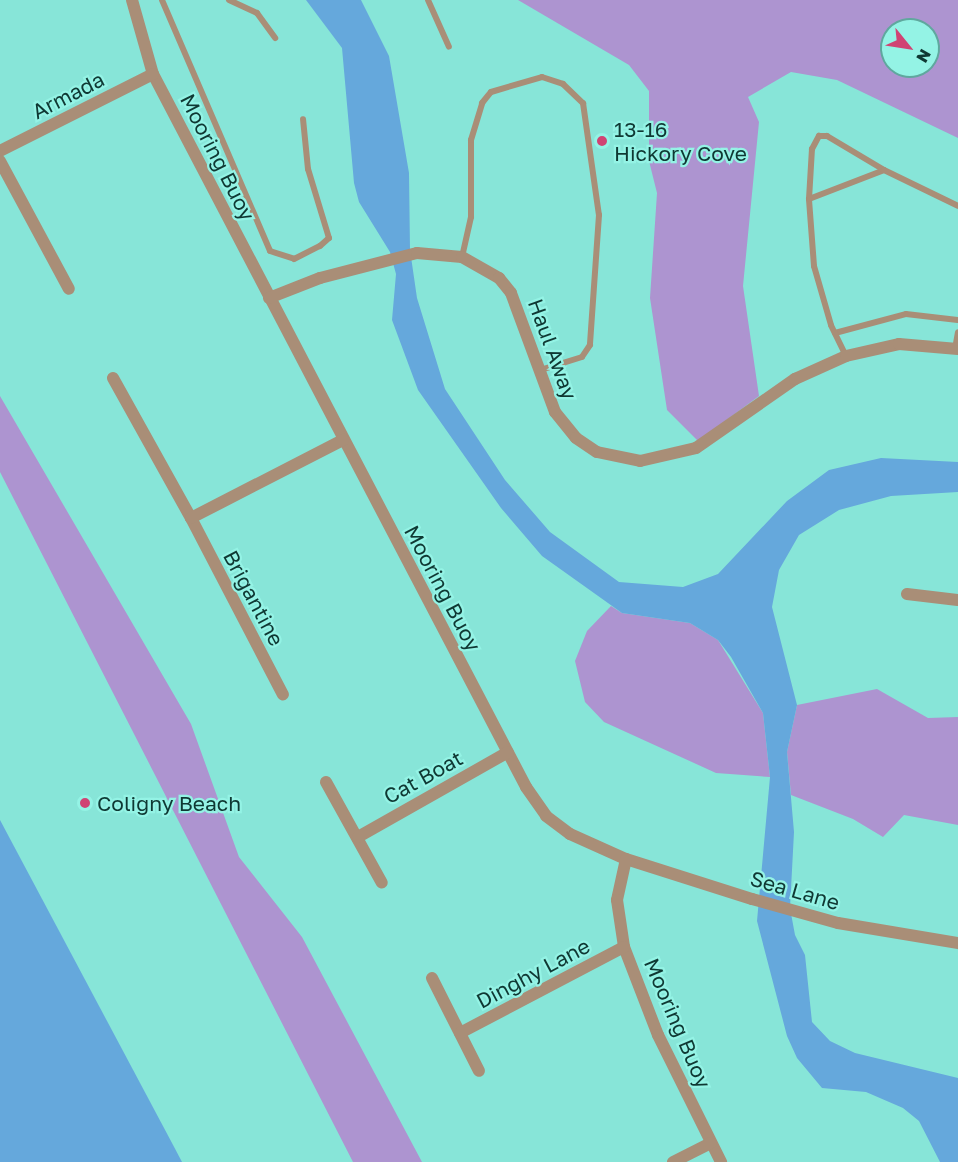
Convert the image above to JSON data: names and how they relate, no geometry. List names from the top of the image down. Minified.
{"streets":{"street":["Armada","Mooring Buoy","Haul Away","Brigantine","Cat Boat","Sea Lane","Dinghy Lane"]},"crossings":[["Armada","Mooring Buoy"],["Mooring Buoy","Haul Away"],["Mooring Buoy","Cat Boat"],["Mooring Buoy","Sea Lane"],["Mooring Buoy","Dinghy Lane"]],"places":["13-16 Hickory Cove","Coligny Beach"],"north":"bottom right"}
